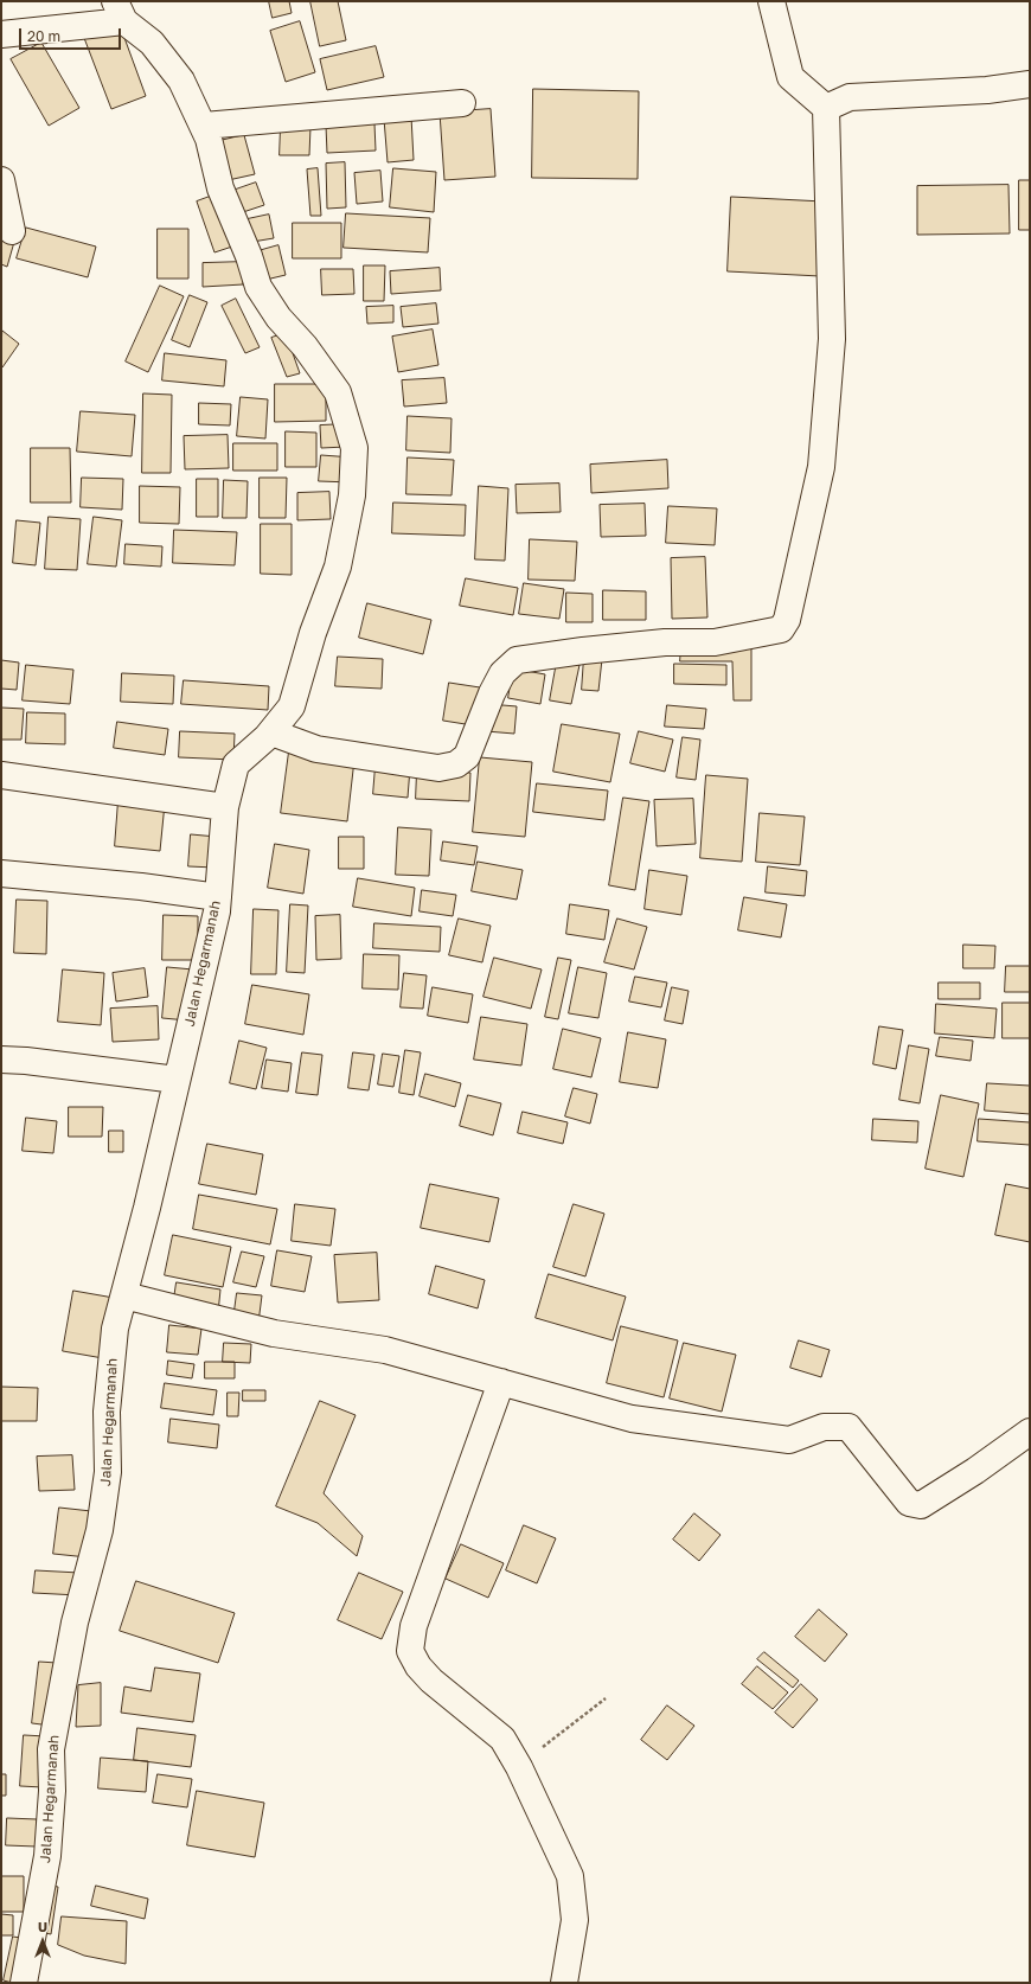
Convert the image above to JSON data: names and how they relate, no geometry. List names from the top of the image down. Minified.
{"streets":{"street":["Jalan Hegarmanah"]},"scale_bar":"20 m","north":"top"}
